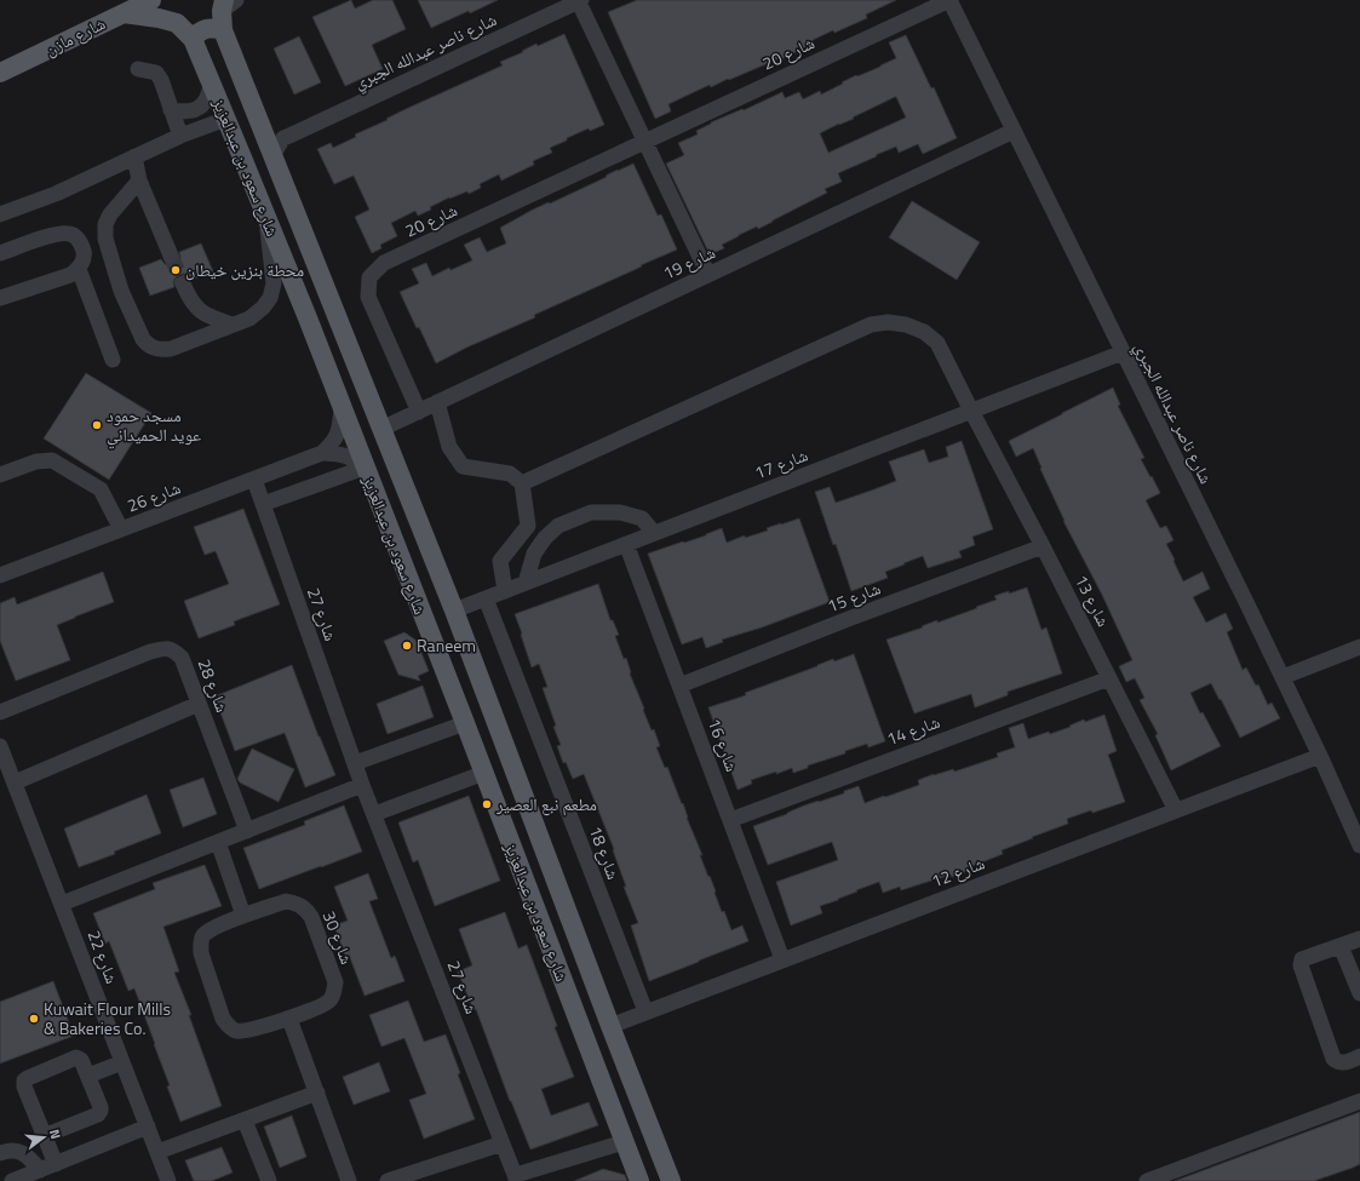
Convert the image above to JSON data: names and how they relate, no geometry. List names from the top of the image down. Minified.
{"streets":{"main road":["شارع مازن","شارع سعود بن عبدالعزيز"],"street":["شارع ناصر عبدالله الجبري","شارع 20","شارع 19","شارع 17","شارع 26","شارع 15","شارع 13","شارع 27","شارع 28","شارع 14","شارع 16","شارع 18","شارع 12","شارع 30","شارع 22"]},"crossings":[["شارع مازن","شارع سعود بن عبدالعزيز"],["شارع ناصر عبدالله الجبري","شارع 20"],["شارع ناصر عبدالله الجبري","شارع 19"],["شارع ناصر عبدالله الجبري","شارع 17"],["شارع ناصر عبدالله الجبري","شارع 12"],["شارع 20","شارع 19"],["شارع سعود بن عبدالعزيز","شارع 19"],["شارع سعود بن عبدالعزيز","شارع 17"],["شارع سعود بن عبدالعزيز","شارع 26"],["شارع سعود بن عبدالعزيز","شارع 27"],["شارع سعود بن عبدالعزيز","شارع 12"],["شارع 17","شارع 13"],["شارع 17","شارع 16"],["شارع 17","شارع 18"],["شارع 26","شارع 27"],["شارع 15","شارع 13"],["شارع 15","شارع 16"],["شارع 13","شارع 14"],["شارع 13","شارع 12"],["شارع 14","شارع 16"],["شارع 16","شارع 12"],["شارع 18","شارع 12"]],"places":["محطة بنزين خيطان","مسجد حمود عويد الحميداني","Raneem","مطعم نبع العصير","Kuwait Flour Mills & Bakeries Co."],"north":"right"}
